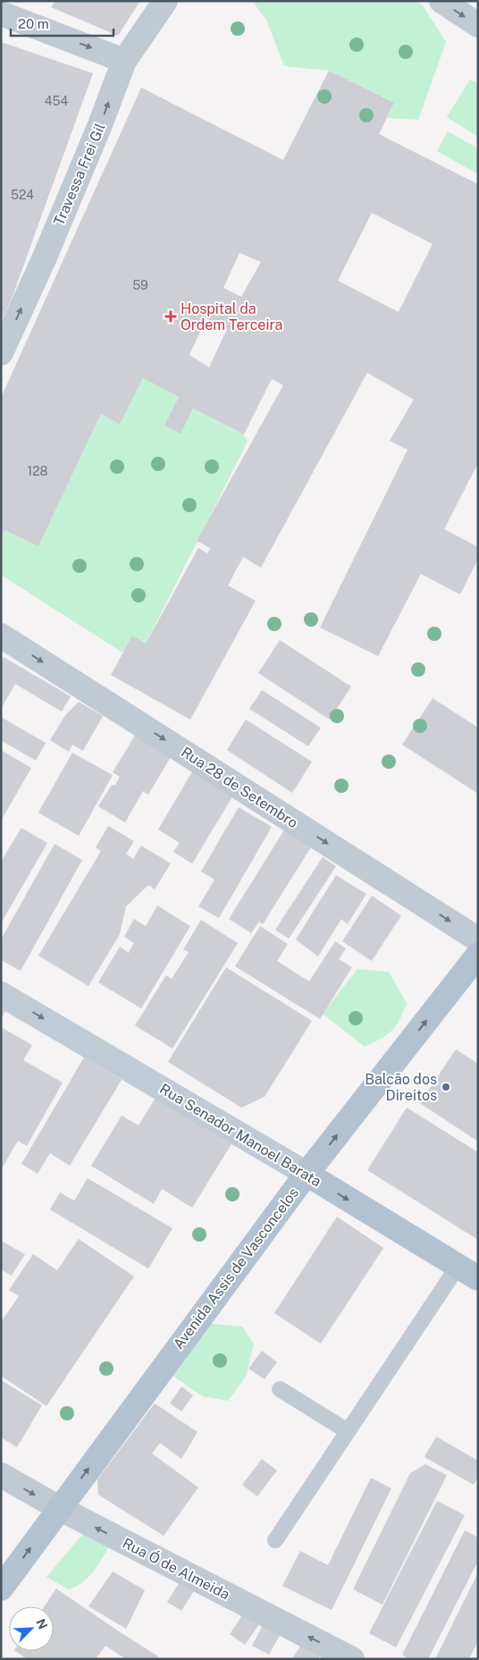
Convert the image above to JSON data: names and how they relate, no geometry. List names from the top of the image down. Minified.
{"streets":{"main road":["Rua Senador Manoel Barata","Avenida Assis de Vasconcelos"],"street":["Travessa Frei Gil","Rua 28 de Setembro","Rua Ó de Almeida"]},"crossings":[["Rua Senador Manoel Barata","Avenida Assis de Vasconcelos"],["Avenida Assis de Vasconcelos","Rua Ó de Almeida"]],"one_way":["Travessa Frei Gil","Rua 28 de Setembro","Rua Senador Manoel Barata","Avenida Assis de Vasconcelos"],"places":{"health":["Hospital da Ordem Terceira"],"other":["Balcão dos Direitos"]},"house_numbers":["454","524","59","128"],"scale_bar":"20 m","north":"top right"}
